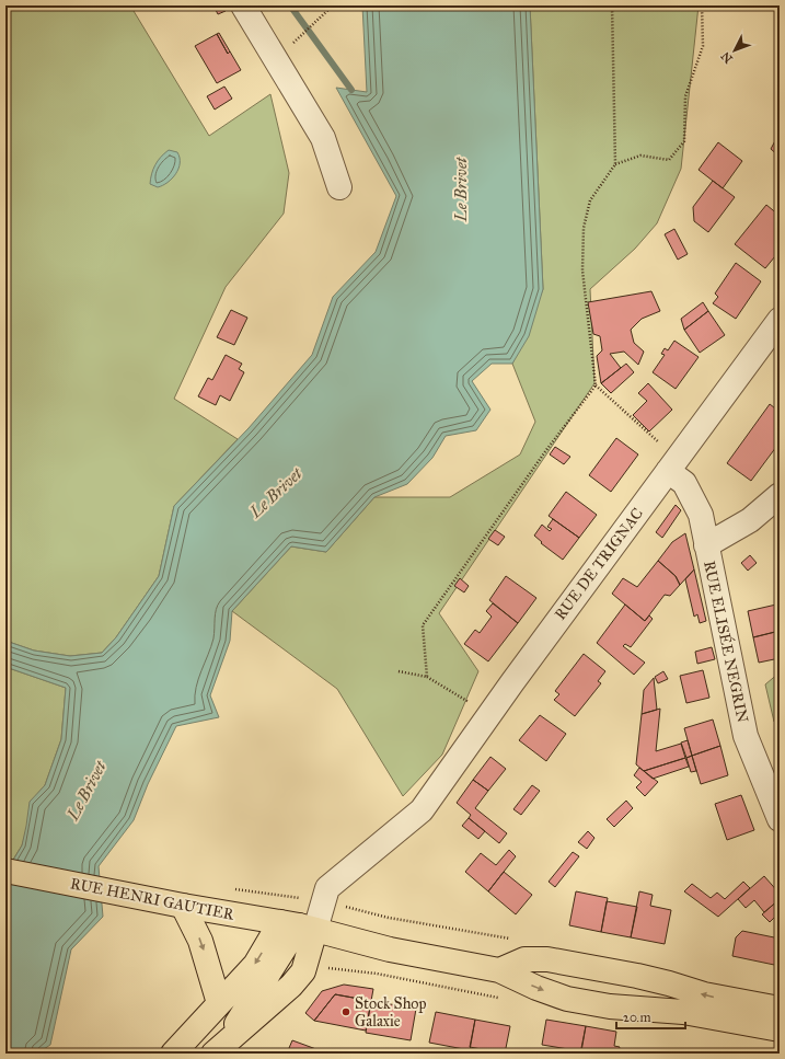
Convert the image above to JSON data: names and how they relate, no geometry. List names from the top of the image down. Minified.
{"streets":{"main road":["RUE HENRI GAUTIER"],"street":["RUE DE TRIGNAC","RUE ELISÉE NEGRIN"]},"crossings":[["RUE DE TRIGNAC","RUE ELISÉE NEGRIN"],["RUE DE TRIGNAC","RUE HENRI GAUTIER"]],"water":["Le Brivet"],"places":["Stock Shop Galaxie"],"scale_bar":"20 m","north":"bottom left"}
